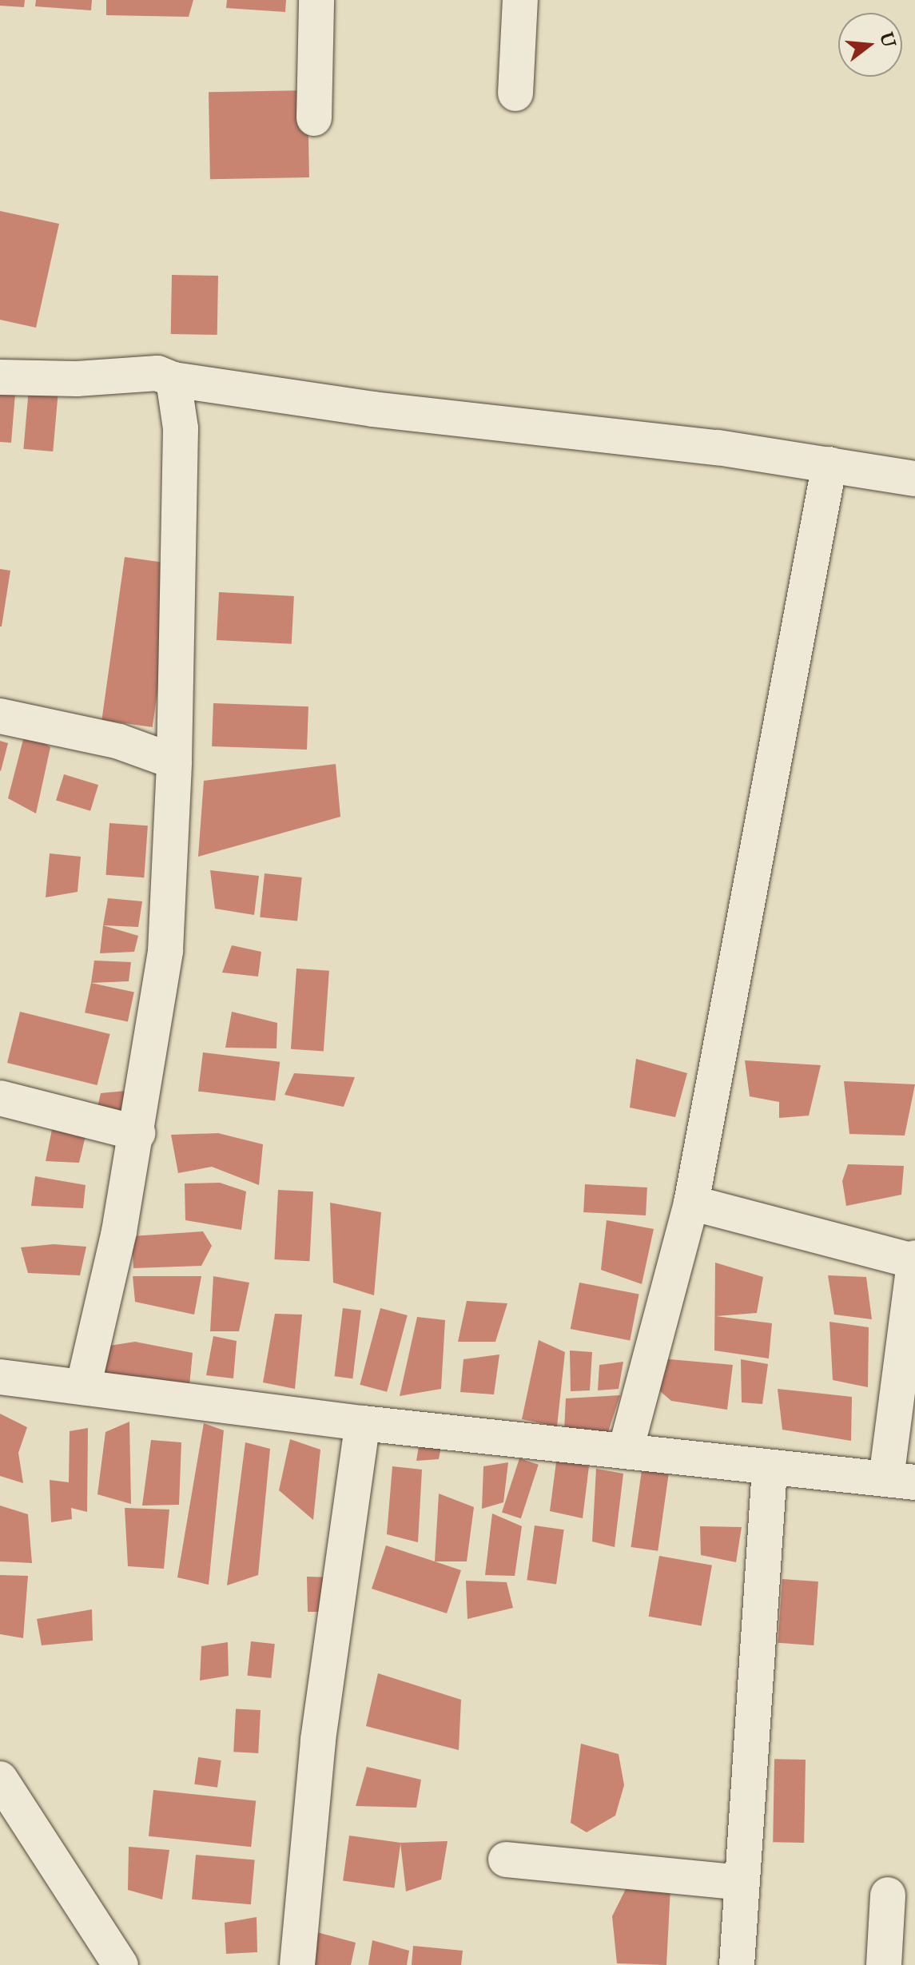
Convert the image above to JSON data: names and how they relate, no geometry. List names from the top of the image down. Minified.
{"north":"right"}
